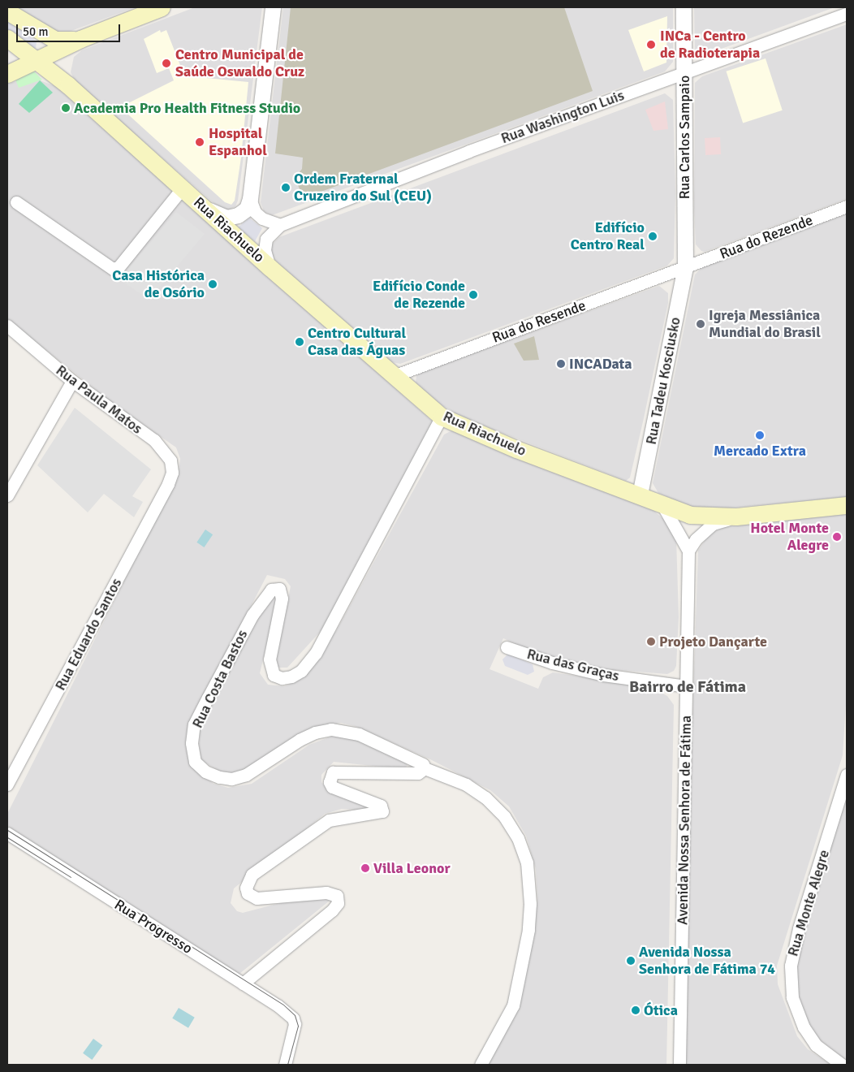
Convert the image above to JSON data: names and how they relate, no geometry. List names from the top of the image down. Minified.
{"streets":{"main road":["Rua Riachuelo"],"street":["Rua Washington Luis","Rua Carlos Sampaio","Rua do Rezende","Rua do Resende","Rua Tadeu Kosciusko","Rua Paula Matos","Rua Eduardo Santos","Rua das Graças","Rua Costa Bastos","Avenida Nossa Senhora de Fátima","Rua Monte Alegre","Rua Progresso"]},"crossings":[["Rua Washington Luis","Rua Carlos Sampaio"],["Rua Washington Luis","Rua Riachuelo"],["Rua Carlos Sampaio","Rua do Rezende"],["Rua Carlos Sampaio","Rua do Resende"],["Rua Carlos Sampaio","Rua Tadeu Kosciusko"],["Rua Riachuelo","Rua do Resende"],["Rua Riachuelo","Rua Tadeu Kosciusko"],["Rua Riachuelo","Rua Costa Bastos"],["Rua Riachuelo","Avenida Nossa Senhora de Fátima"],["Rua do Rezende","Rua do Resende"],["Rua do Rezende","Rua Tadeu Kosciusko"],["Rua do Resende","Rua Tadeu Kosciusko"],["Rua Paula Matos","Rua Eduardo Santos"],["Rua das Graças","Avenida Nossa Senhora de Fátima"]],"districts":["Bairro de Fátima"],"places":["INCa - Centro de Radioterapia","Centro Municipal de Saúde Oswaldo Cruz","Academia Pro Health Fitness Studio","Hospital Espanhol","Ordem Fraternal Cruzeiro do Sul (CEU)","Edifício Centro Real","Casa Histórica de Osório","Edifício Conde de Rezende","Igreja Messiânica Mundial do Brasil","Centro Cultural Casa das Águas","INCAData","Mercado Extra","Hotel Monte Alegre","Projeto Dançarte","Villa Leonor","Avenida Nossa Senhora de Fátima 74","Ótica"],"scale_bar":"50 m"}
